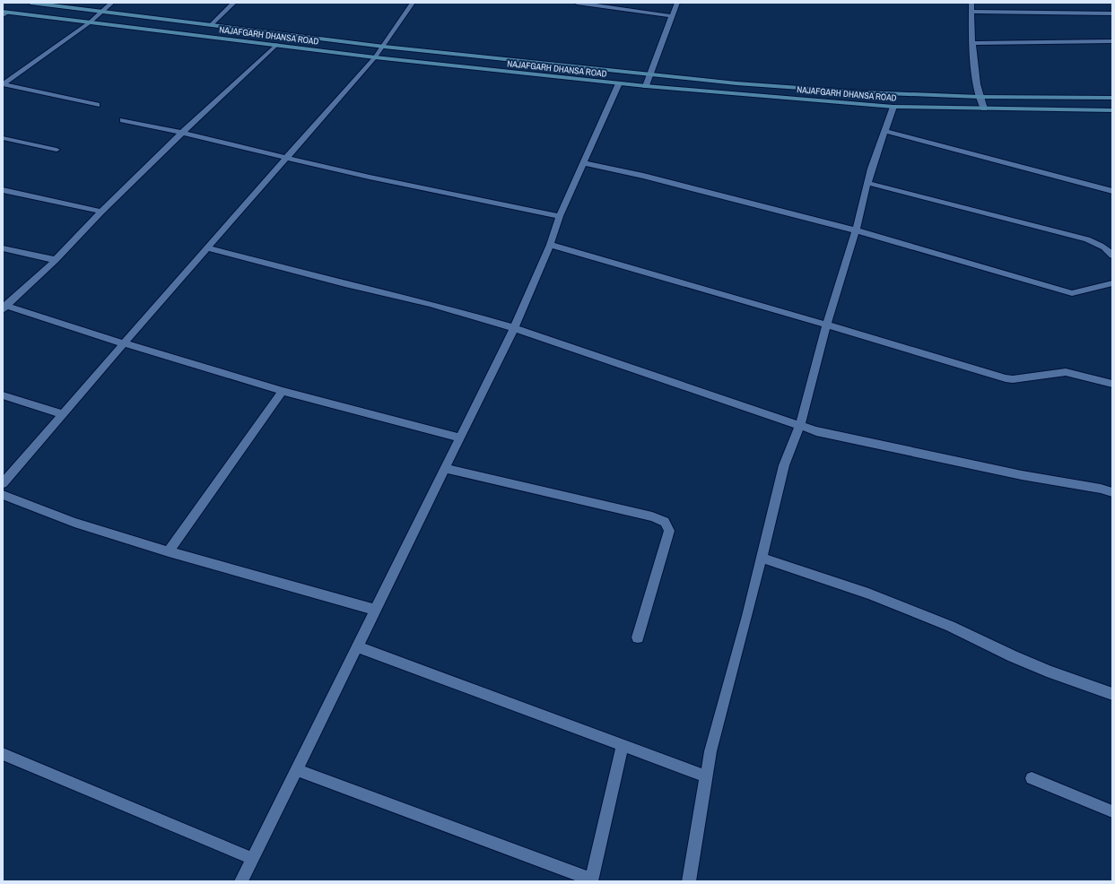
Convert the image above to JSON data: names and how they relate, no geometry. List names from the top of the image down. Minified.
{"streets":{"main road":["NAJAFGARH DHANSA ROAD"]}}
